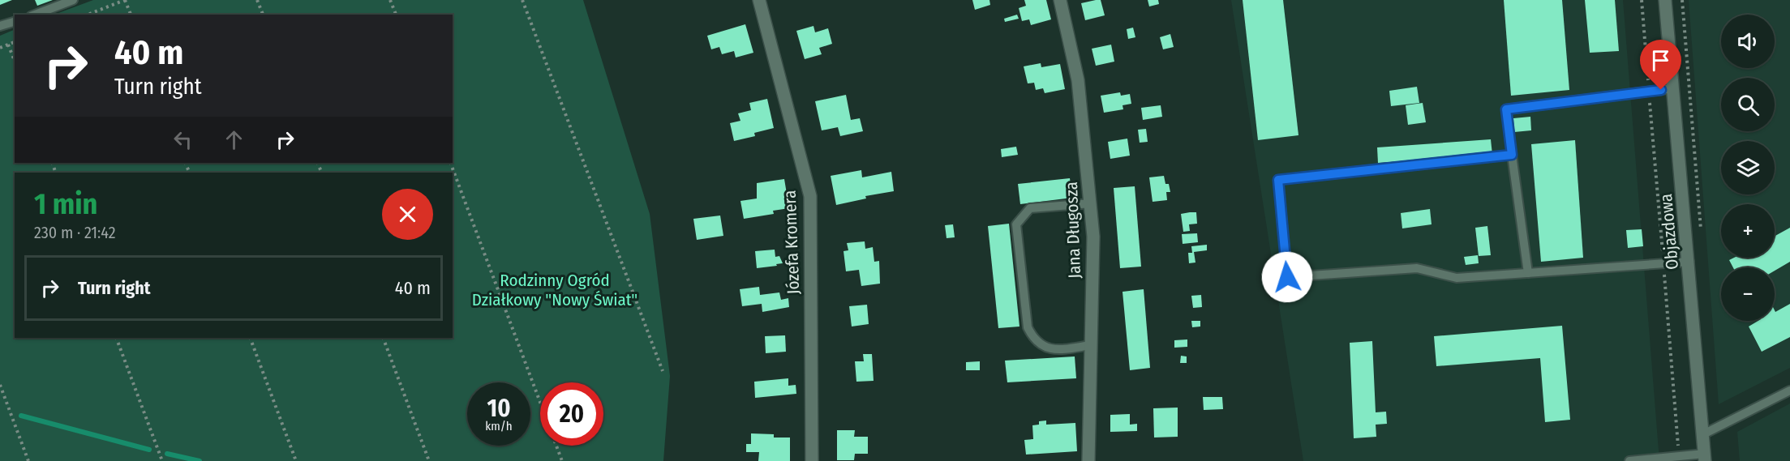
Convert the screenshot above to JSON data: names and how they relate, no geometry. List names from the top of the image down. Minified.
{"streets":{"street":["Jana Długosza","Objazdowa","Józefa Kromera"]},"parks":["Rodzinny Ogród Działkowy \"Nowy Świat\""],"page":{"map_buttons":["+","−"],"turn":["40 m","Turn right"],"heading":["1 min","230 m · 21:42"],"list":[{"name":"Turn right","value":"40 m"}],"speed":"10 km/h","limit":"20"}}
